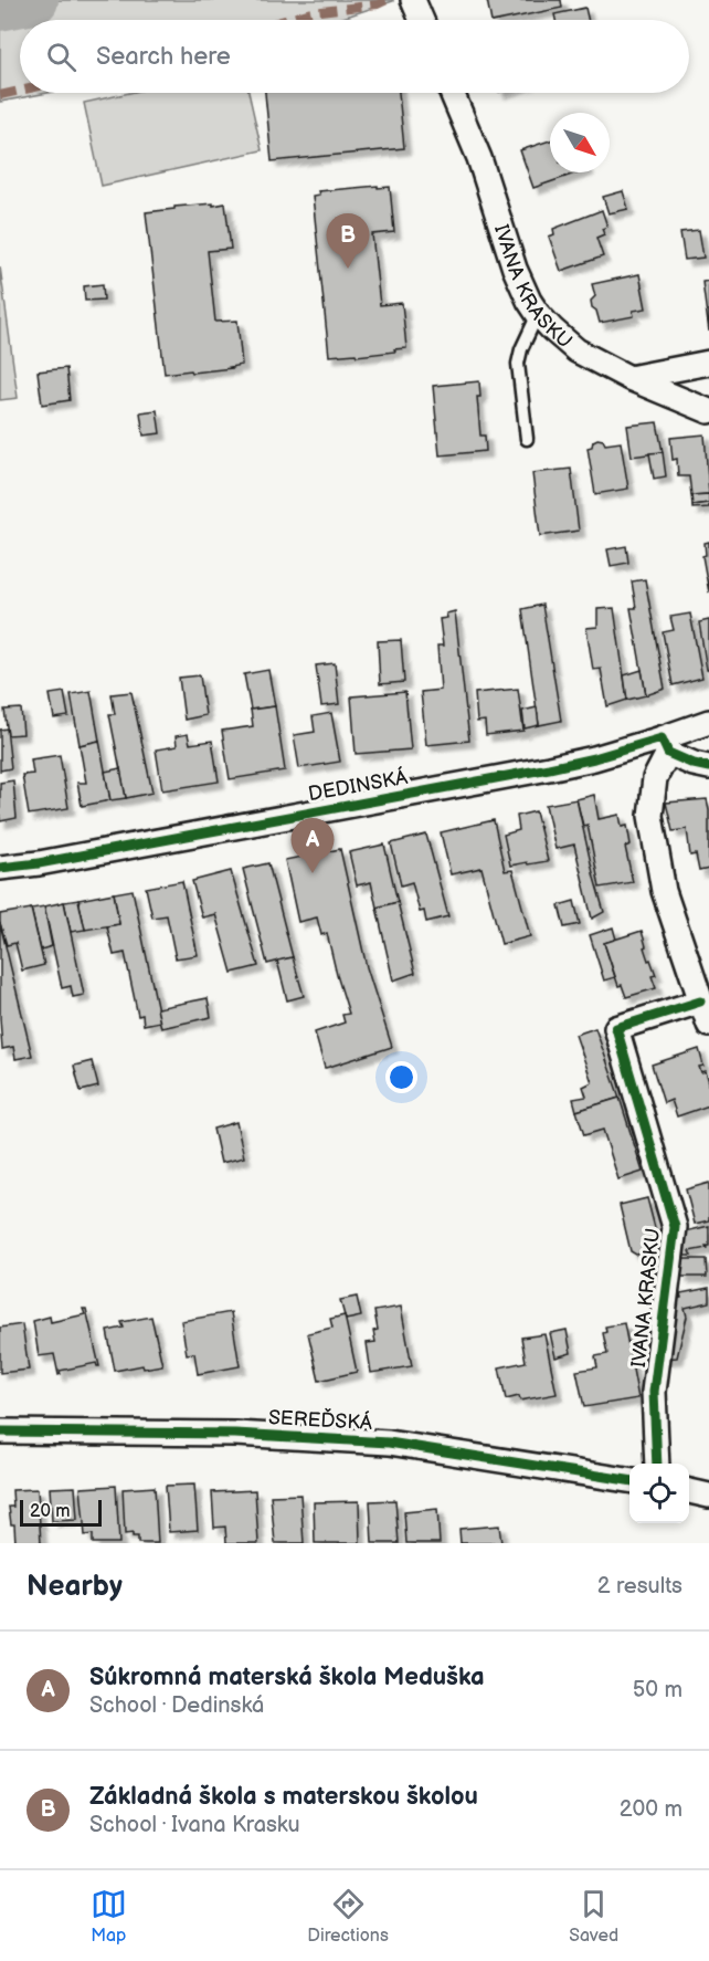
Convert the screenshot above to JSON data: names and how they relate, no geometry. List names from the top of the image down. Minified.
{"streets":{"street":["IVANA KRASKU","DEDINSKÁ","SEREĎSKÁ"]},"scale_bar":"20 m","north":"bottom right","page":{"search":"Search here","pins":["B","A"],"scale":"20 m","heading":["Nearby","2 results"],"list":[{"mark":"A","name":"Súkromná materská škola Meduška","note":"School · Dedinská","value":"50 m"},{"mark":"B","name":"Základná škola s materskou školou","note":"School · Ivana Krasku","value":"200 m"}],"nav":["Map","Directions","Saved"]}}
